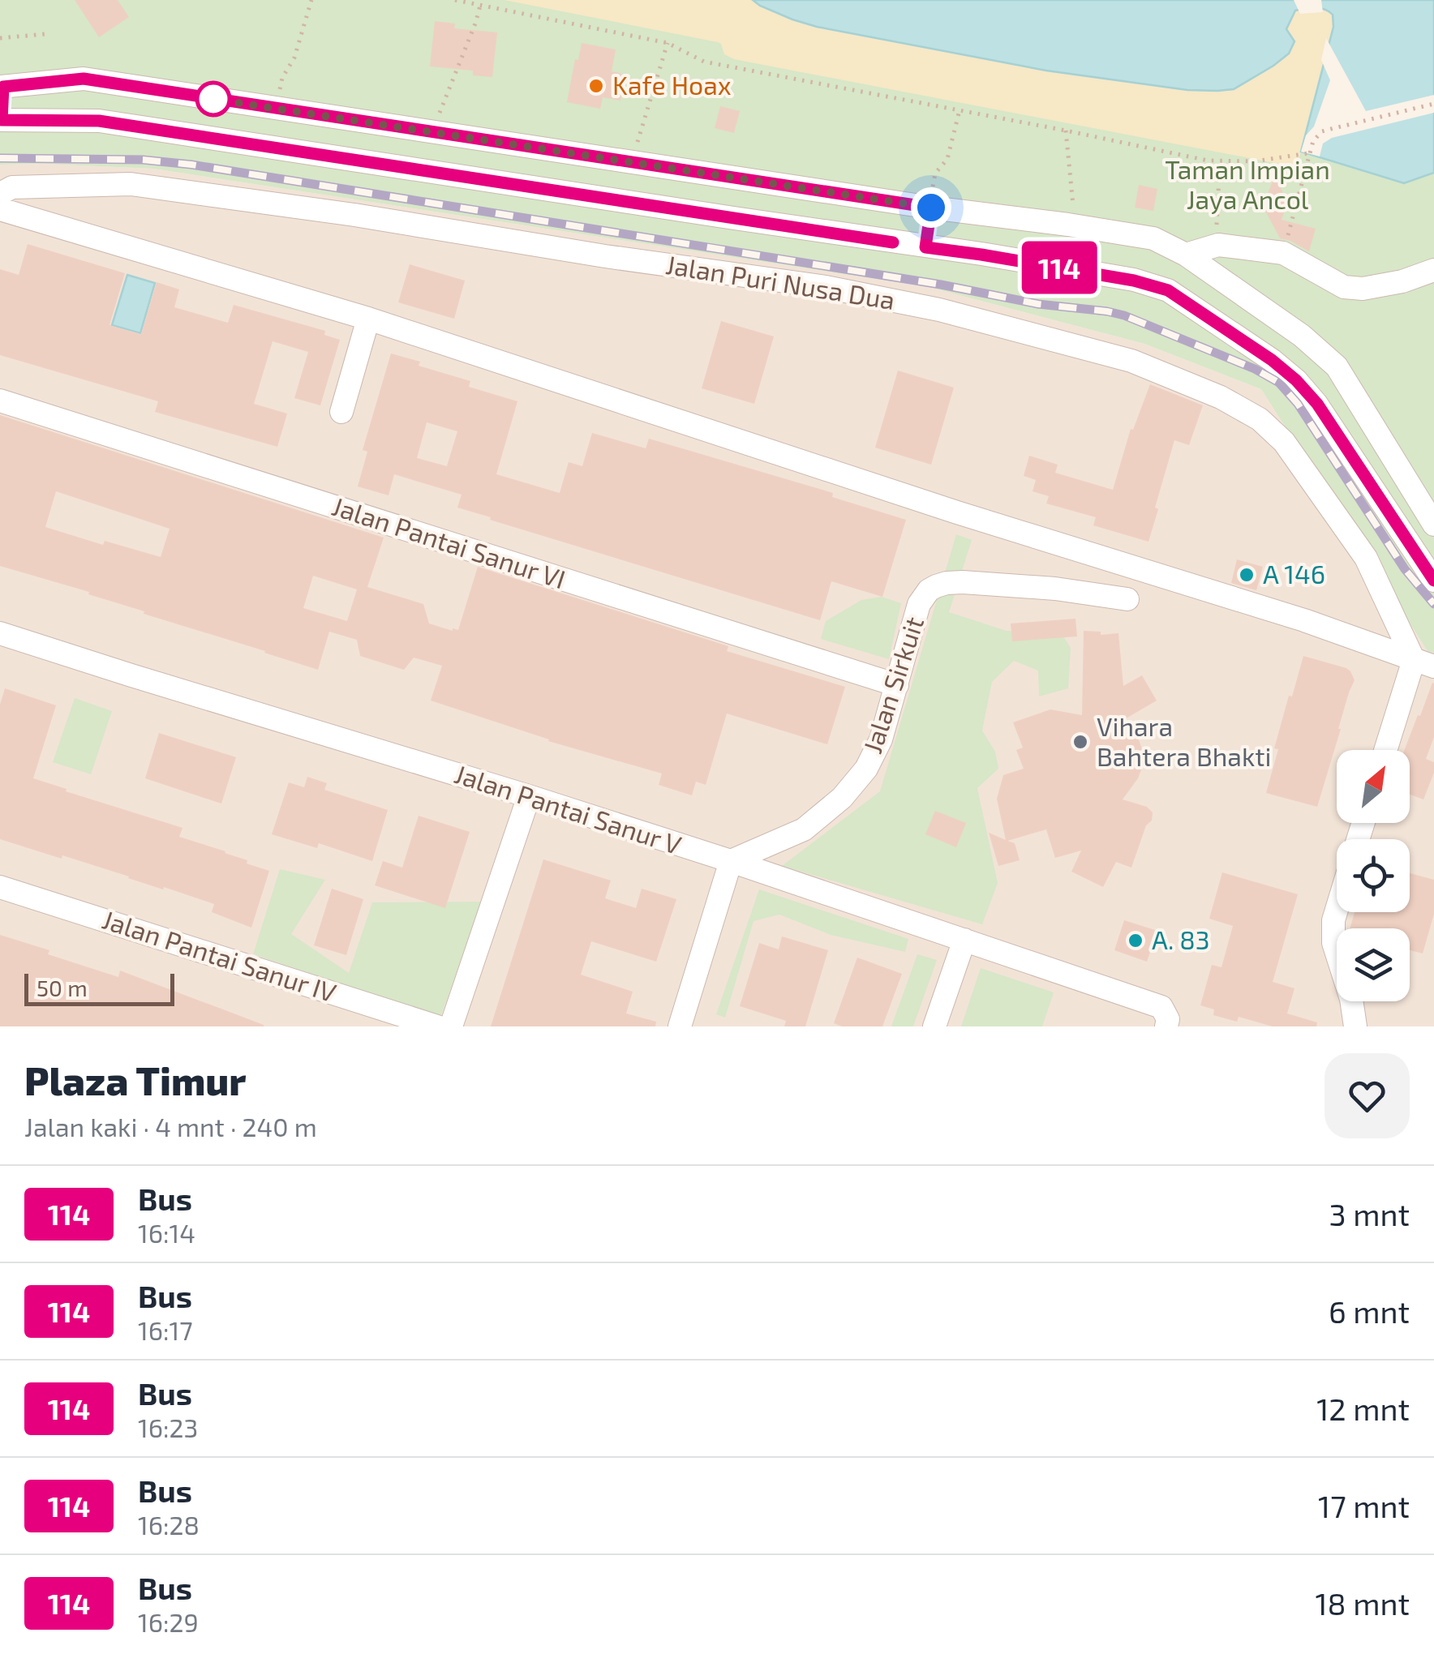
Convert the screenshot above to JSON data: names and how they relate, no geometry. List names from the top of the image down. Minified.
{"streets":{"street":["Jalan Puri Nusa Dua","Jalan Pantai Sanur VI","Jalan Sirkuit","Jalan Pantai Sanur V","Jalan Pantai Sanur IV"]},"crossings":[["Jalan Pantai Sanur VI","Jalan Sirkuit"],["Jalan Sirkuit","Jalan Pantai Sanur V"]],"parks":["Taman Impian Jaya Ancol"],"places":["Kafe Hoax","A 146","Vihara Bahtera Bhakti","A. 83"],"lines":["bus line 114"],"scale_bar":"50 m","north":"top right","page":{"on_map":"114","scale":"50 m","heading":["Plaza Timur","Jalan kaki · 4 mnt · 240 m"],"list":[{"mark":"114","name":"Bus","note":"16:14","value":"3 mnt"},{"mark":"114","name":"Bus","note":"16:17","value":"6 mnt"},{"mark":"114","name":"Bus","note":"16:23","value":"12 mnt"},{"mark":"114","name":"Bus","note":"16:28","value":"17 mnt"},{"mark":"114","name":"Bus","note":"16:29","value":"18 mnt"}]}}
